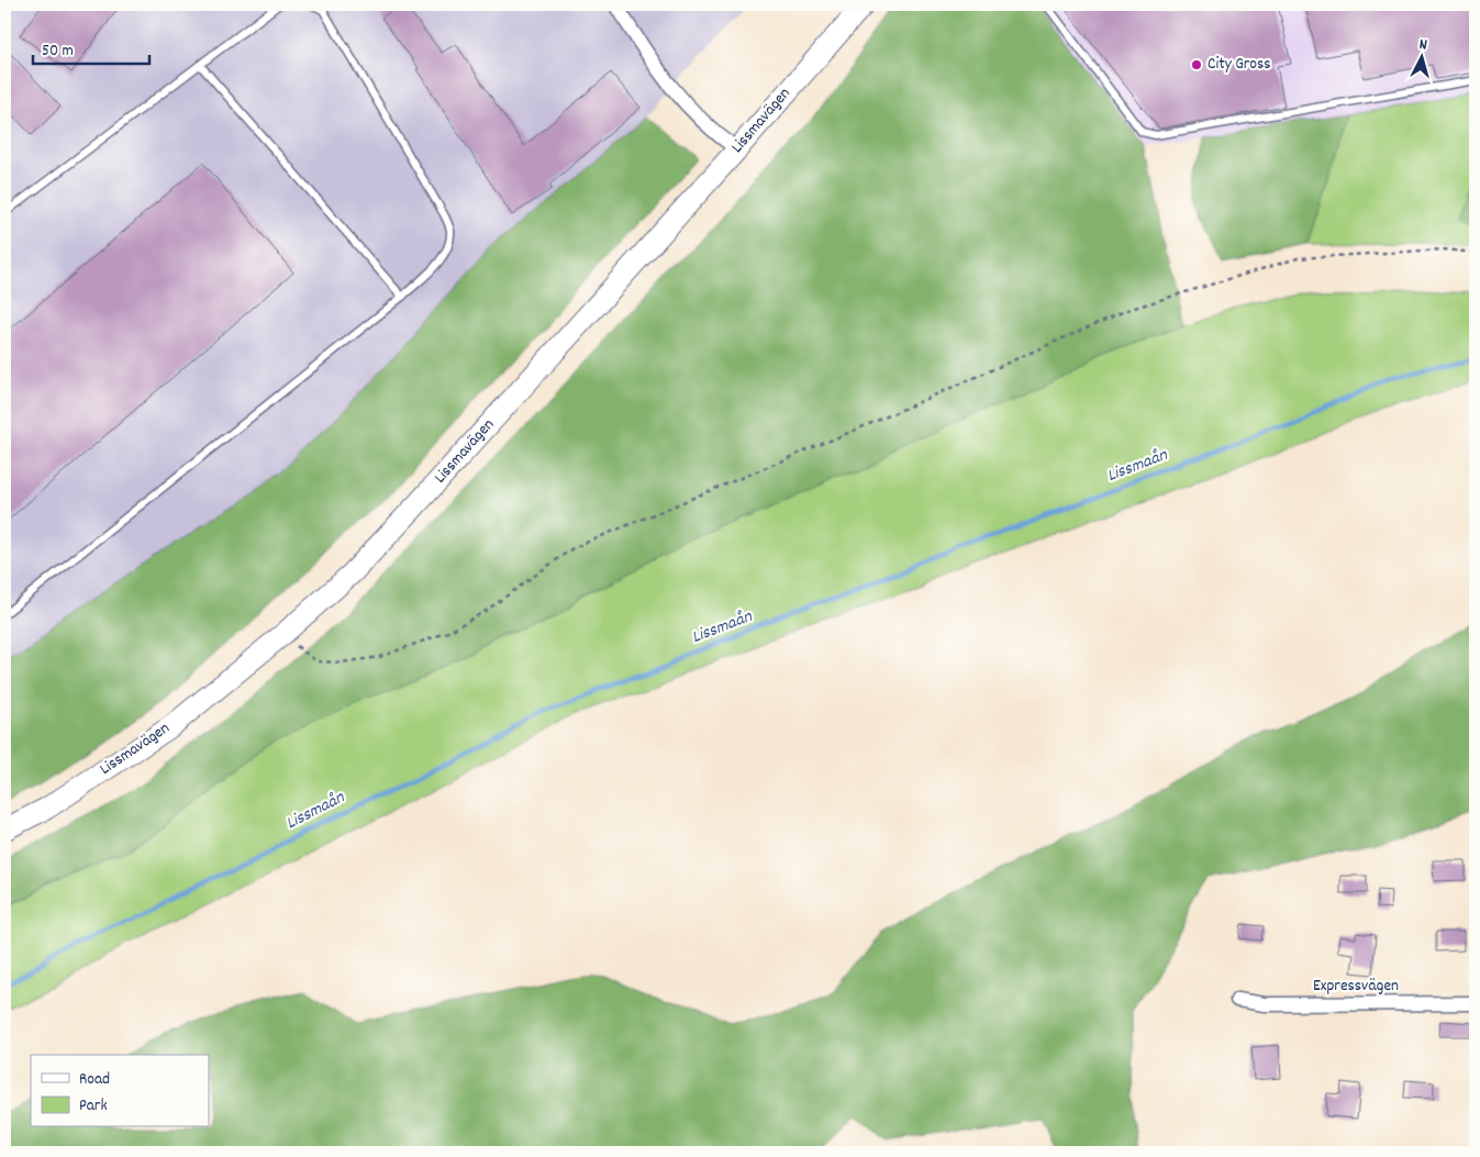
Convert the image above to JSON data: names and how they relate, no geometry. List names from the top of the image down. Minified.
{"streets":{"street":["Lissmavägen","Expressvägen"]},"water":["Lissmaån"],"places":["City Gross"],"legend":["Road","Park"],"scale_bar":"50 m","north":"top"}
